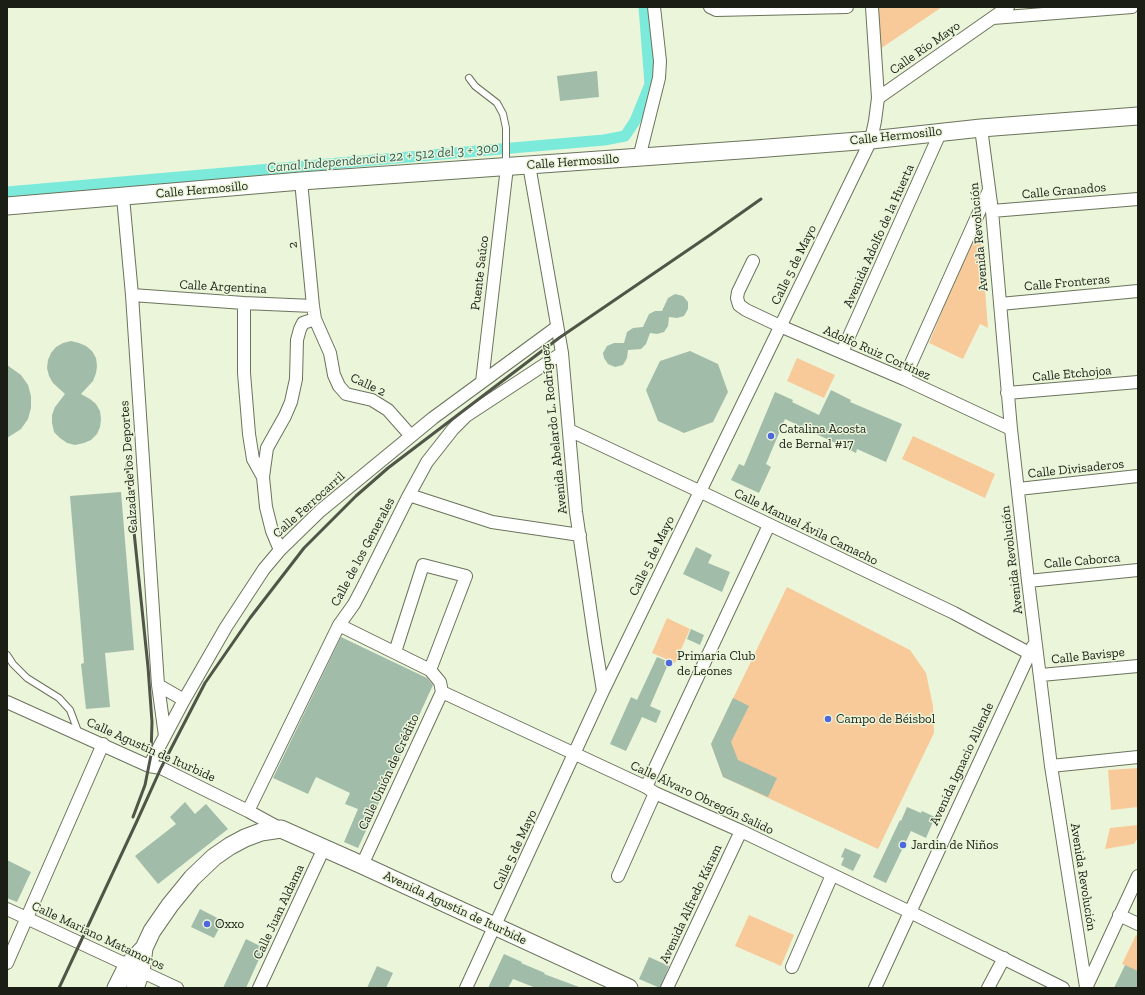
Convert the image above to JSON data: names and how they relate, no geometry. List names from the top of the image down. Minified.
{"streets":{"street":["Calle Río Mayo","Calle Hermosillo","Calle Granados","Avenida Adolfo de la Huerta","Avenida Revolución","2","Calle 5 de Mayo","Puente Saúco","Calle Fronteras","Calle Argentina","Adolfo Ruiz Cortínez","Calle Etchojoa","Calle 2","Avenida Abelardo L. Rodríguez","Calzada de los Deportes","Calle Divisaderos","Calle Ferrocarril","Calle Manuel Ávila Camacho","Calle de los Generales","Calle Caborca","Calle Bavispe","Calle Agustín de Iturbide","Avenida Ignacio Allende","Calle Unión de Crédito","Calle Álvaro Obregón Salido","Avenida Alfredo Káram","Avenida Agustín de Iturbide","Calle Juan Aldama","Calle Mariano Matamoros"]},"crossings":[["Calle Río Mayo","Calle 5 de Mayo"],["Calle Hermosillo","Avenida Adolfo de la Huerta"],["Calle Hermosillo","Avenida Revolución"],["Calle Hermosillo","2"],["Calle Hermosillo","Calle 5 de Mayo"],["Calle Hermosillo","Puente Saúco"],["Calle Hermosillo","Avenida Abelardo L. Rodríguez"],["Calle Hermosillo","Calzada de los Deportes"],["Calle Granados","Avenida Revolución"],["Avenida Adolfo de la Huerta","Adolfo Ruiz Cortínez"],["Avenida Revolución","Calle Fronteras"],["Avenida Revolución","Adolfo Ruiz Cortínez"],["Avenida Revolución","Calle Etchojoa"],["Avenida Revolución","Calle Divisaderos"],["Avenida Revolución","Calle Caborca"],["Avenida Revolución","Calle Bavispe"],["Avenida Revolución","Avenida Ignacio Allende"],["2","Calle Argentina"],["2","Calle 2"],["Calle 5 de Mayo","Adolfo Ruiz Cortínez"],["Calle 5 de Mayo","Avenida Abelardo L. Rodríguez"],["Calle 5 de Mayo","Calle Manuel Ávila Camacho"],["Calle 5 de Mayo","Calle Álvaro Obregón Salido"],["Calle 5 de Mayo","Avenida Agustín de Iturbide"],["Puente Saúco","Calle Ferrocarril"],["Calle Argentina","Calle 2"],["Calle Argentina","Calzada de los Deportes"],["Calle 2","Calle Ferrocarril"],["Avenida Abelardo L. Rodríguez","Calle Ferrocarril"],["Avenida Abelardo L. Rodríguez","Calle Manuel Ávila Camacho"],["Avenida Abelardo L. Rodríguez","Calle de los Generales"],["Calzada de los Deportes","Calle Ferrocarril"],["Calle Ferrocarril","Calle Agustín de Iturbide"],["Calle Manuel Ávila Camacho","Avenida Ignacio Allende"],["Calle de los Generales","Calle Agustín de Iturbide"],["Calle Agustín de Iturbide","Avenida Agustín de Iturbide"],["Avenida Ignacio Allende","Calle Álvaro Obregón Salido"],["Calle Unión de Crédito","Calle Álvaro Obregón Salido"],["Calle Unión de Crédito","Avenida Agustín de Iturbide"],["Calle Álvaro Obregón Salido","Avenida Alfredo Káram"],["Avenida Agustín de Iturbide","Calle Juan Aldama"]],"water":["Canal Independencia 22 + 512 del 3 + 300"],"places":["Catalina Acosta de Bernal #17","Primaria Club de Leones","Campo de Béisbol","Jardin de Niños","Oxxo"]}
